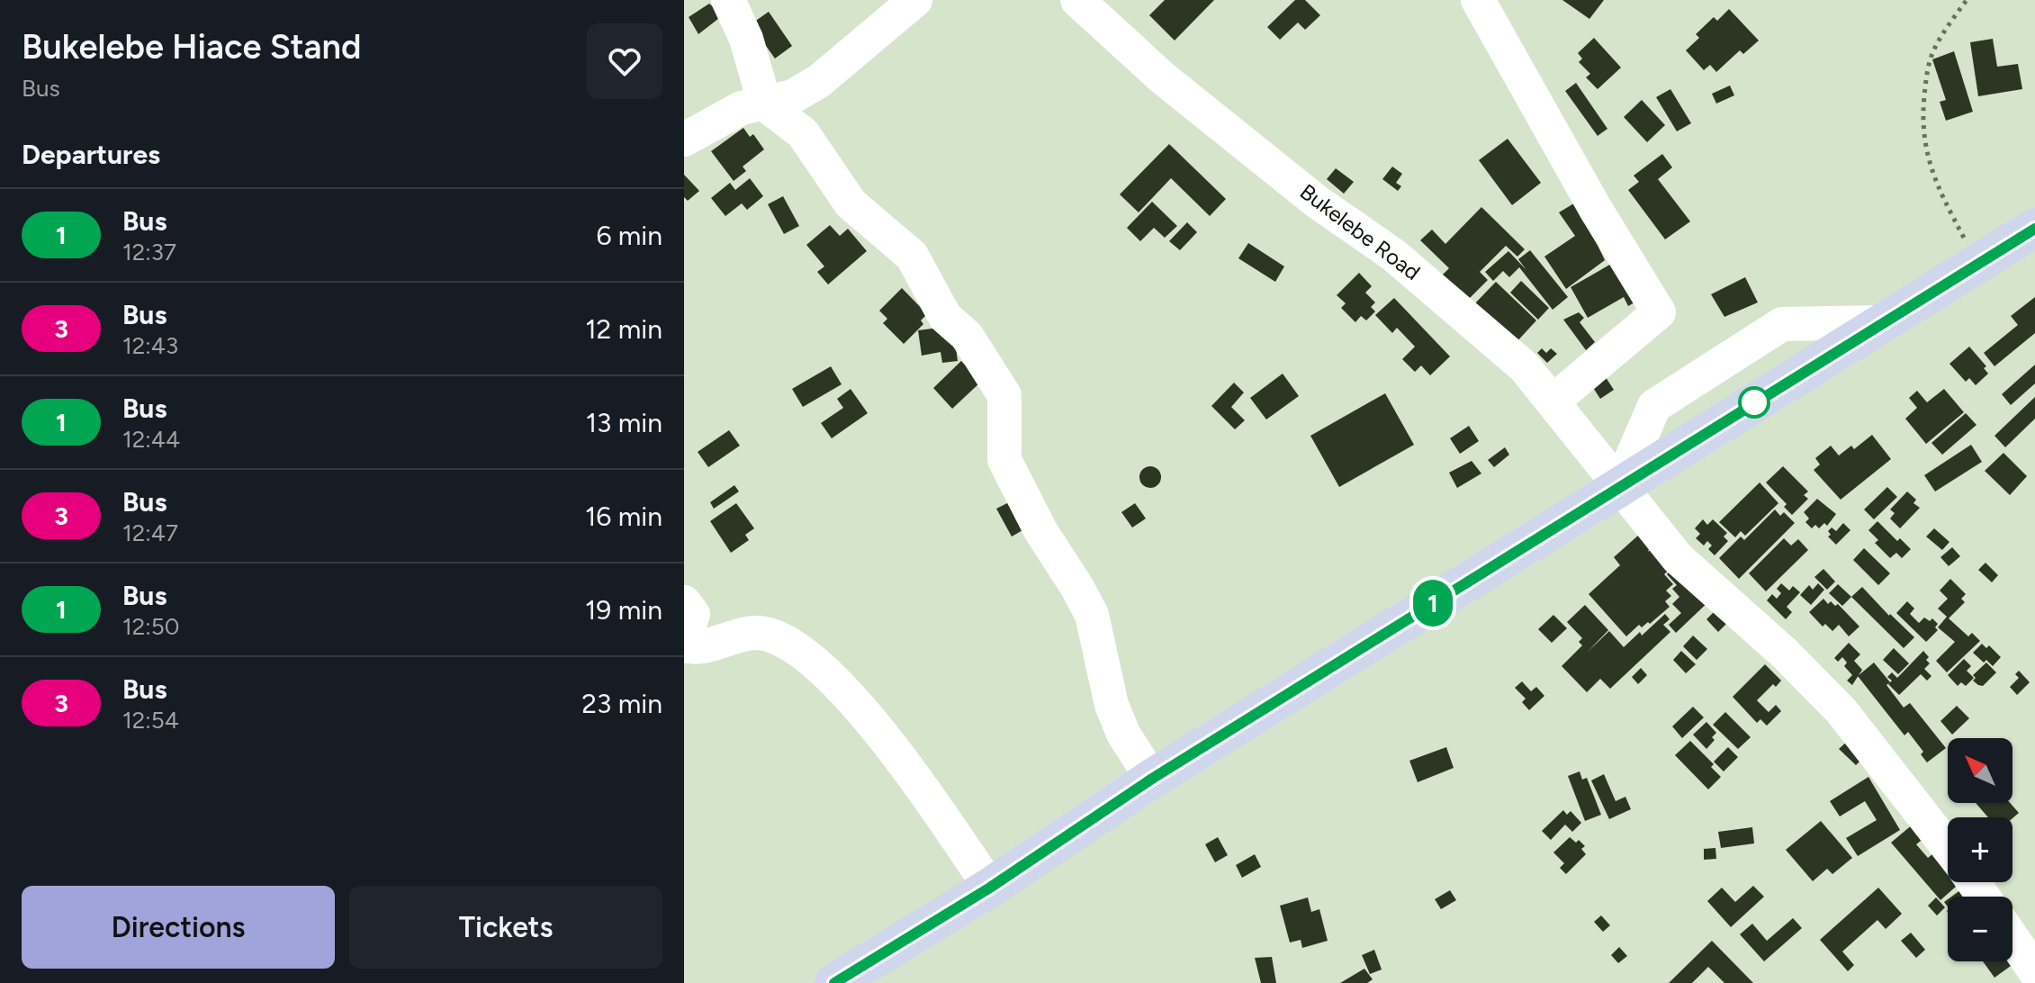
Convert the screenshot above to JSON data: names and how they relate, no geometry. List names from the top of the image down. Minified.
{"streets":{"street":["Bukelebe Road"]},"lines":["bus line 1"],"north":"top left","page":{"heading":[["Bukelebe Hiace Stand","Bus"],"Departures"],"on_map":"1","list":[{"mark":"1","name":"Bus","note":"12:37","value":"6 min"},{"mark":"3","name":"Bus","note":"12:43","value":"12 min"},{"mark":"1","name":"Bus","note":"12:44","value":"13 min"},{"mark":"3","name":"Bus","note":"12:47","value":"16 min"},{"mark":"1","name":"Bus","note":"12:50","value":"19 min"},{"mark":"3","name":"Bus","note":"12:54","value":"23 min"}],"map_buttons":["+","−"],"buttons":["Directions","Tickets"]}}
